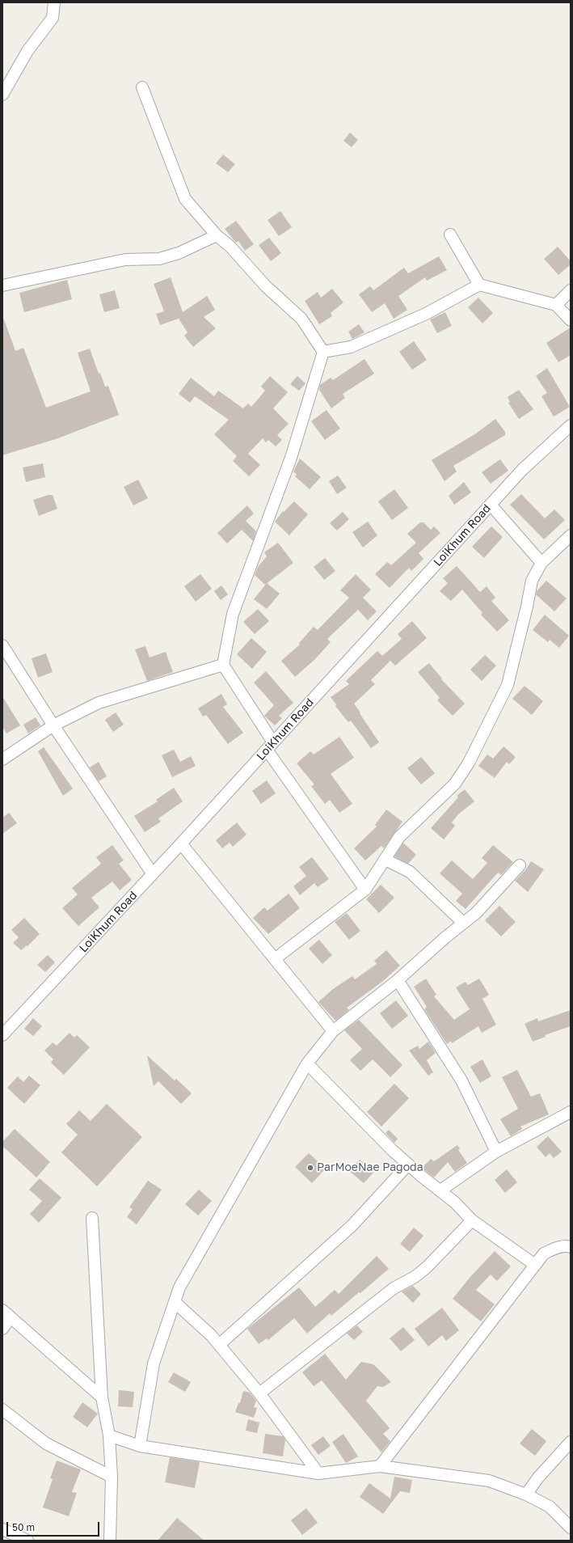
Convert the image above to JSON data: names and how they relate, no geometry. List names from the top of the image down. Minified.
{"streets":{"street":["LoiKhum Road"]},"places":["ParMoeNae Pagoda"],"scale_bar":"50 m"}
